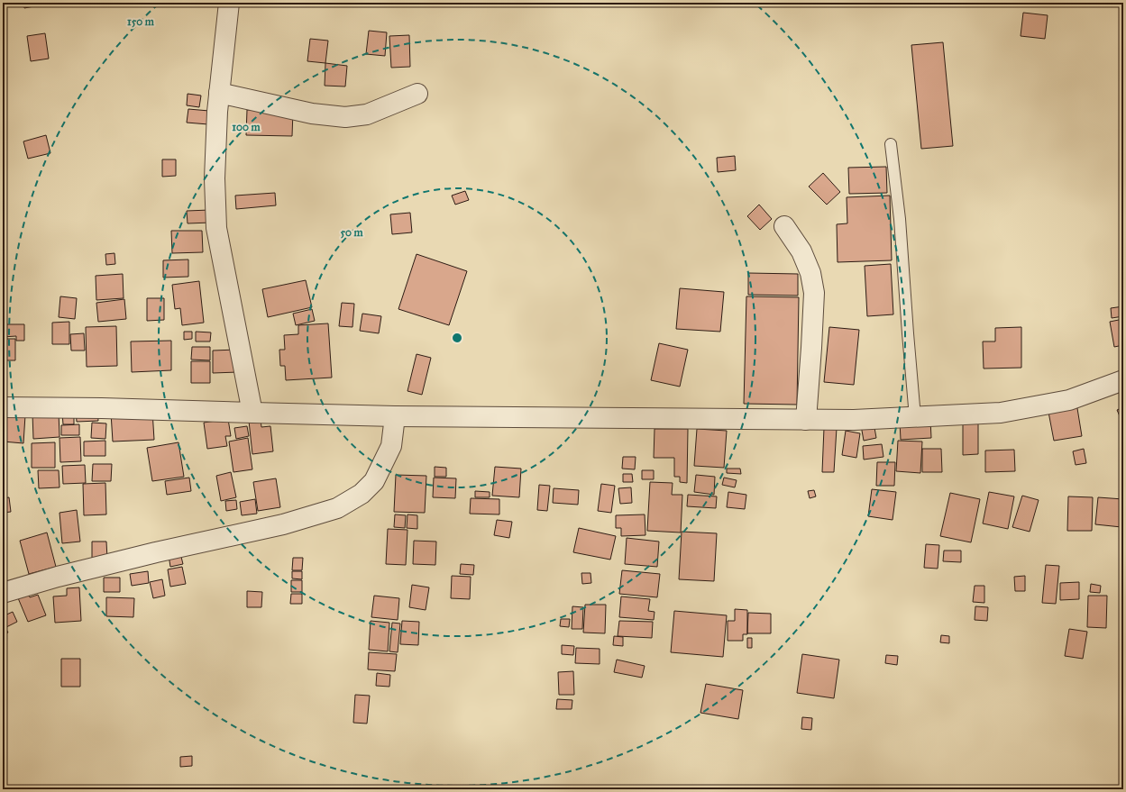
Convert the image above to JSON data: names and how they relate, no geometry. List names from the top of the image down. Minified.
{"rings":["150 m","100 m","50 m"]}
